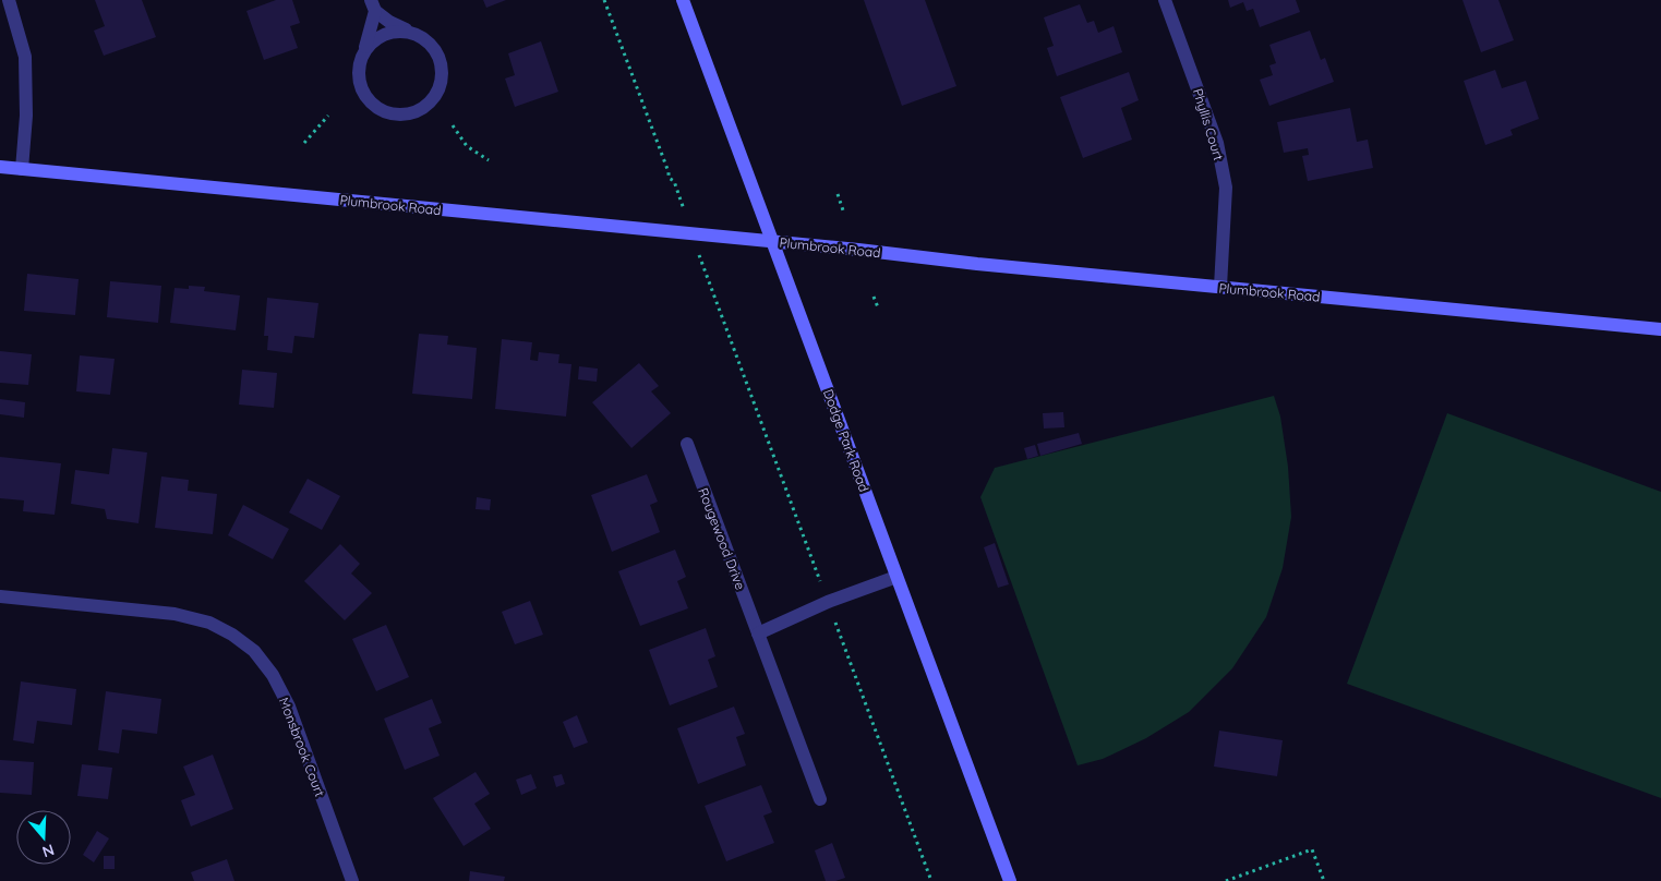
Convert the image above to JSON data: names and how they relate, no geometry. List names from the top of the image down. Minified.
{"streets":{"street":["Phyllis Court","Plumbrook Road","Dodge Park Road","Rougewood Drive","Monsbrook Court"]},"crossings":[["Phyllis Court","Plumbrook Road"],["Plumbrook Road","Dodge Park Road"]],"north":"bottom"}
